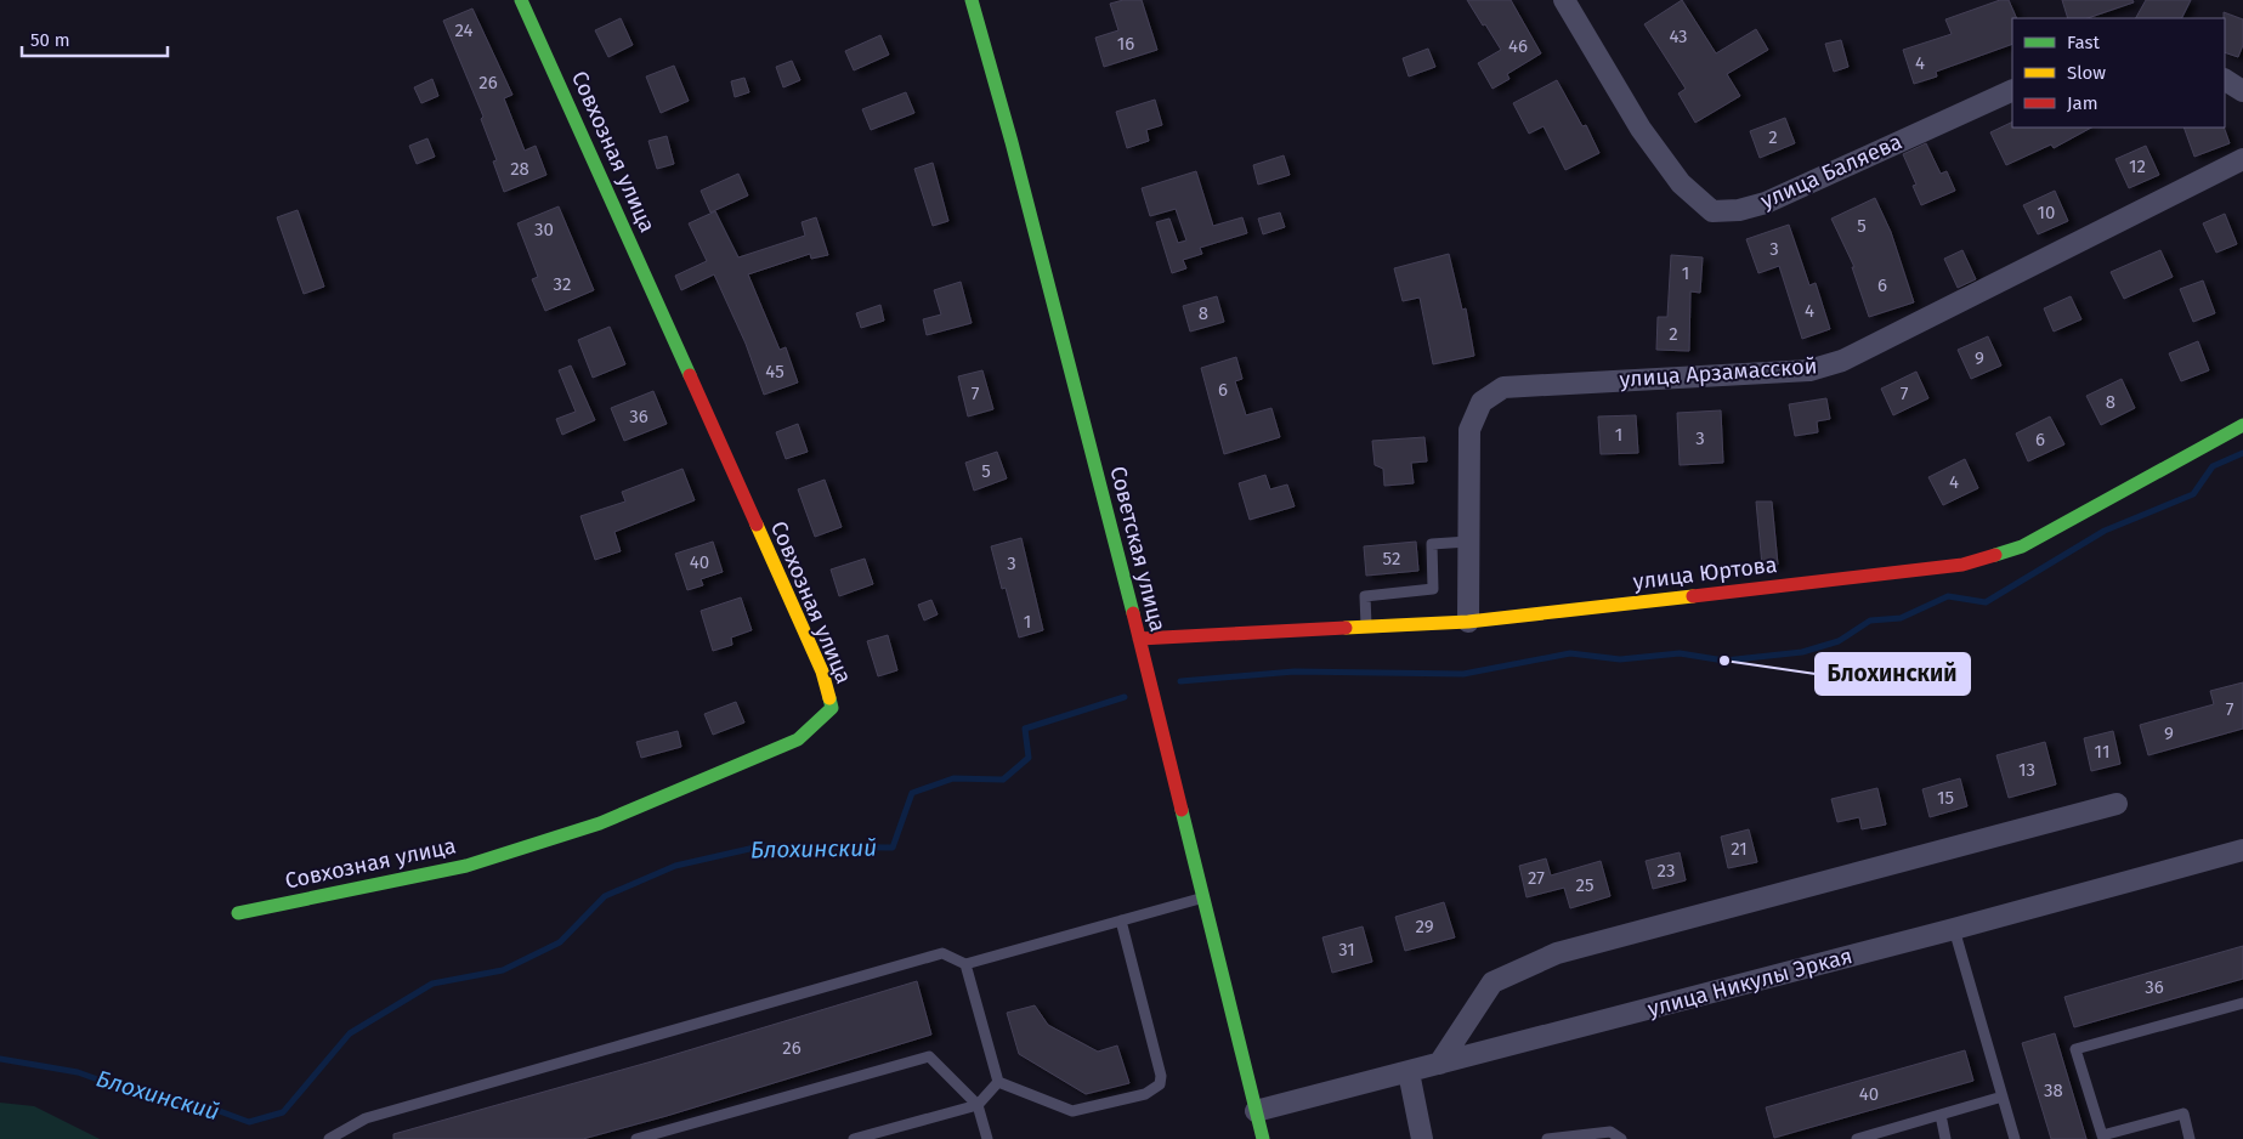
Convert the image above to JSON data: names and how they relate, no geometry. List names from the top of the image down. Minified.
{"streets":{"street":["Совхозная улица","улица Баляева","улица Арзамасской","Советская улица","улица Юртова","улица Никулы Эркая"]},"crossings":[["улица Арзамасской","улица Юртова"],["Советская улица","улица Юртова"],["Советская улица","улица Никулы Эркая"]],"water":["Блохинский"],"places":["Блохинский"],"house_numbers":["24","43","16","46","4","26","2","12","28","10","5","30","3","1","32","6","4","8","2","9","45","6","7","7","8","36","1","3","6","5","4","52","40","3","1","7","9","11","13","15","21","23","27","25","29","31","36","26","38","40"],"legend":["Fast","Slow","Jam"],"scale_bar":"50 m"}
